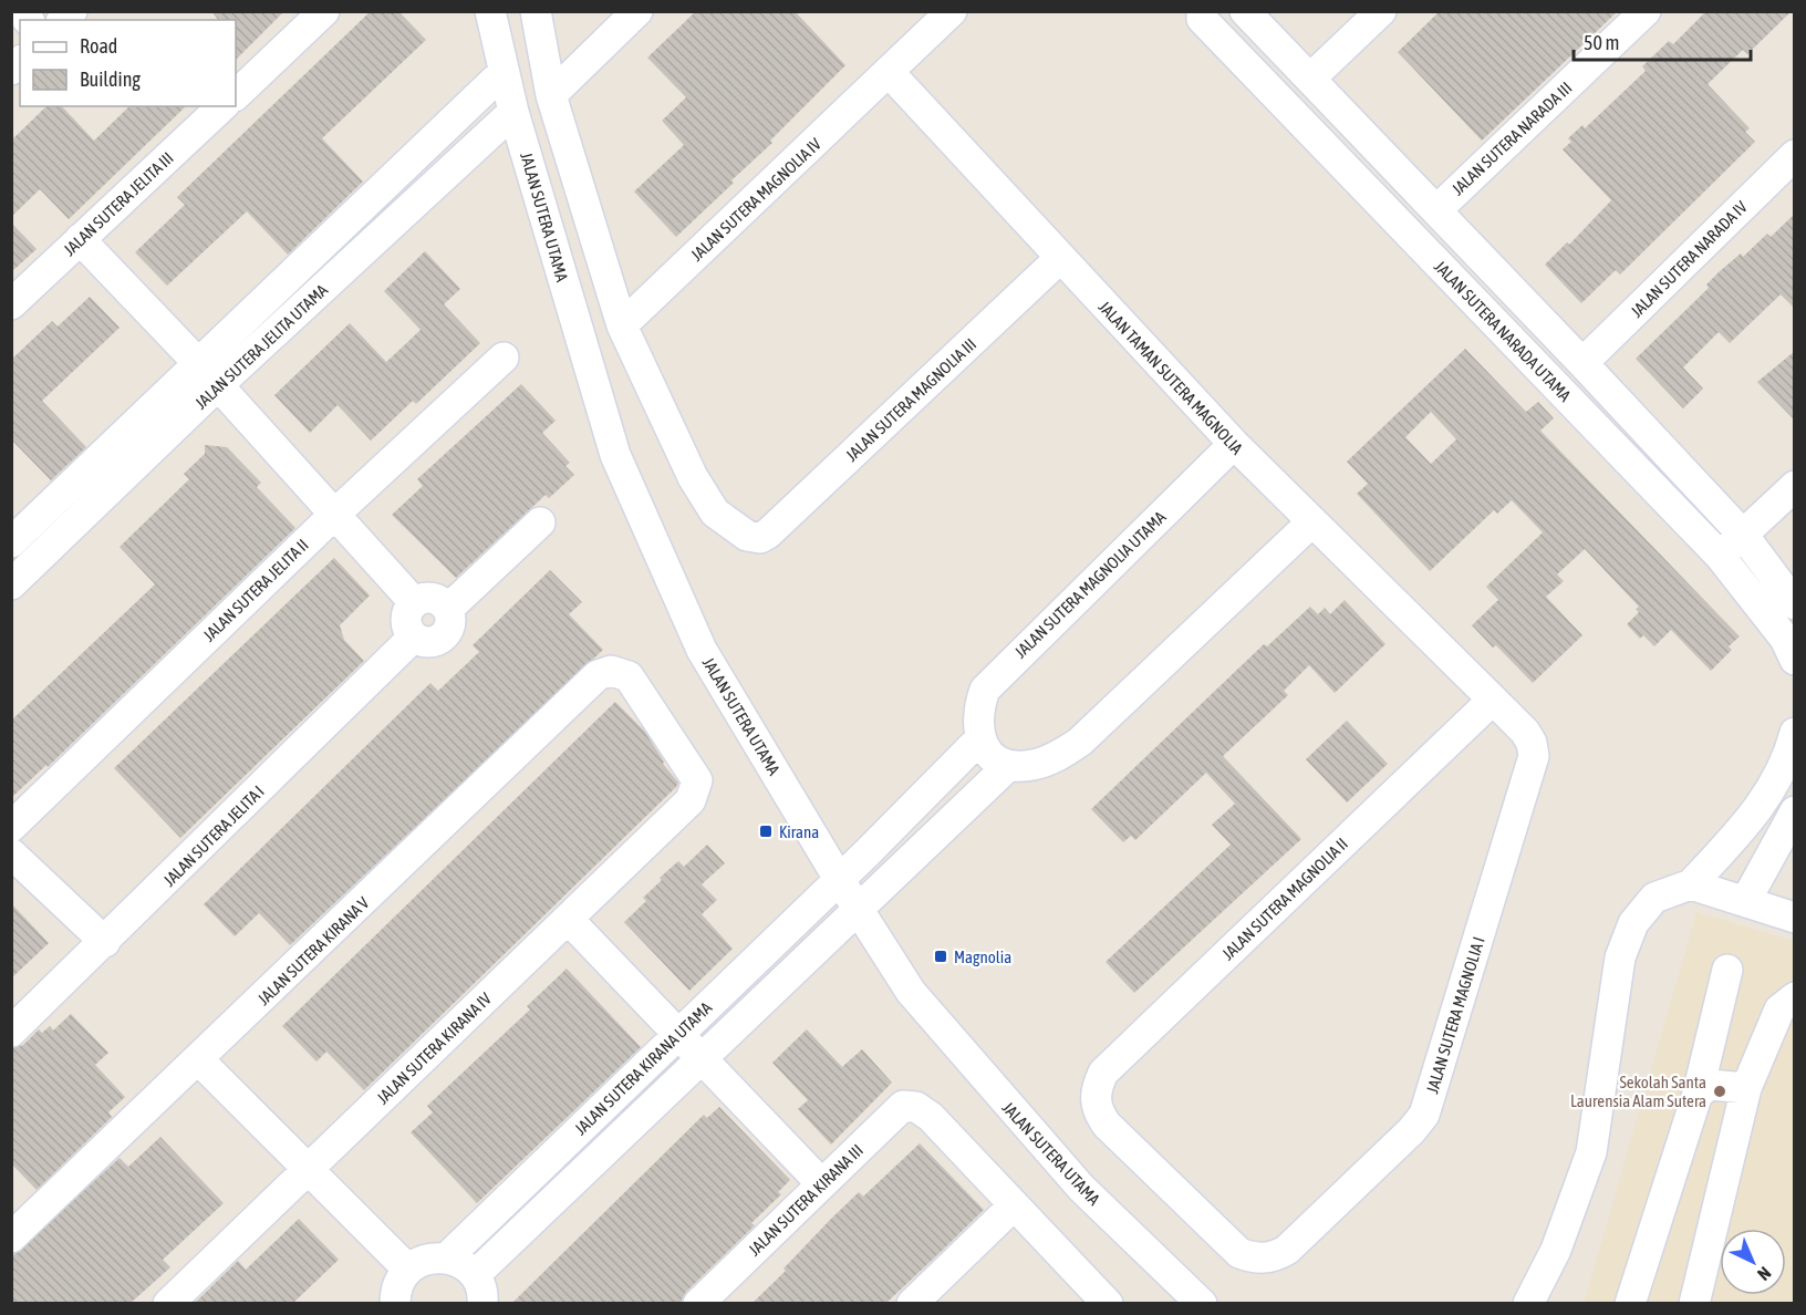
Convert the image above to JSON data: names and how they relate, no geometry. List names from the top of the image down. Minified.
{"streets":{"street":["JALAN SUTERA NARADA III","JALAN SUTERA MAGNOLIA IV","JALAN SUTERA JELITA III","JALAN SUTERA UTAMA","JALAN SUTERA NARADA IV","JALAN SUTERA NARADA UTAMA","JALAN SUTERA JELITA UTAMA","JALAN TAMAN SUTERA MAGNOLIA","JALAN SUTERA MAGNOLIA III","JALAN SUTERA MAGNOLIA UTAMA","JALAN SUTERA JELITA II","JALAN SUTERA JELITA I","JALAN SUTERA MAGNOLIA II","JALAN SUTERA KIRANA V","JALAN SUTERA MAGNOLIA I","JALAN SUTERA KIRANA IV","JALAN SUTERA KIRANA UTAMA","JALAN SUTERA KIRANA III"]},"crossings":[["JALAN SUTERA MAGNOLIA IV","JALAN TAMAN SUTERA MAGNOLIA"],["JALAN SUTERA MAGNOLIA IV","JALAN SUTERA MAGNOLIA III"],["JALAN SUTERA UTAMA","JALAN SUTERA JELITA UTAMA"],["JALAN SUTERA UTAMA","JALAN SUTERA KIRANA UTAMA"],["JALAN TAMAN SUTERA MAGNOLIA","JALAN SUTERA MAGNOLIA III"],["JALAN TAMAN SUTERA MAGNOLIA","JALAN SUTERA MAGNOLIA UTAMA"],["JALAN TAMAN SUTERA MAGNOLIA","JALAN SUTERA MAGNOLIA II"],["JALAN TAMAN SUTERA MAGNOLIA","JALAN SUTERA MAGNOLIA I"],["JALAN SUTERA MAGNOLIA II","JALAN SUTERA MAGNOLIA I"],["JALAN SUTERA KIRANA V","JALAN SUTERA KIRANA IV"]],"places":{"transit":["Kirana","Magnolia"],"other":["Sekolah Santa Laurensia Alam Sutera"]},"legend":["Road","Building"],"scale_bar":"50 m","north":"bottom right"}
